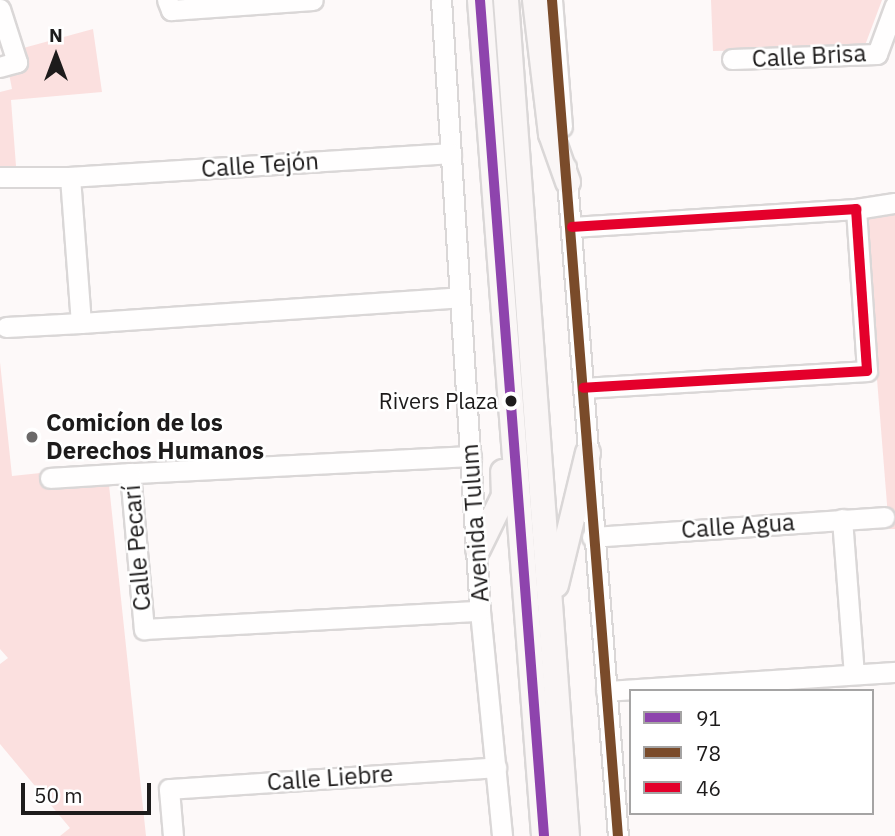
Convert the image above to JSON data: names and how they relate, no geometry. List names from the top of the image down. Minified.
{"streets":{"main road":["Avenida Tulum"],"street":["Calle Brisa","Calle Tejón","Calle Agua","Calle Pecarí","Calle Liebre"]},"crossings":[["Calle Tejón","Avenida Tulum"],["Avenida Tulum","Calle Pecarí"],["Avenida Tulum","Calle Liebre"]],"places":["Rivers Plaza","Comicíon de los Derechos Humanos"],"lines":["transit line 91","transit line 78","transit line 46"],"legend":["91","78","46"],"scale_bar":"50 m","north":"top"}
